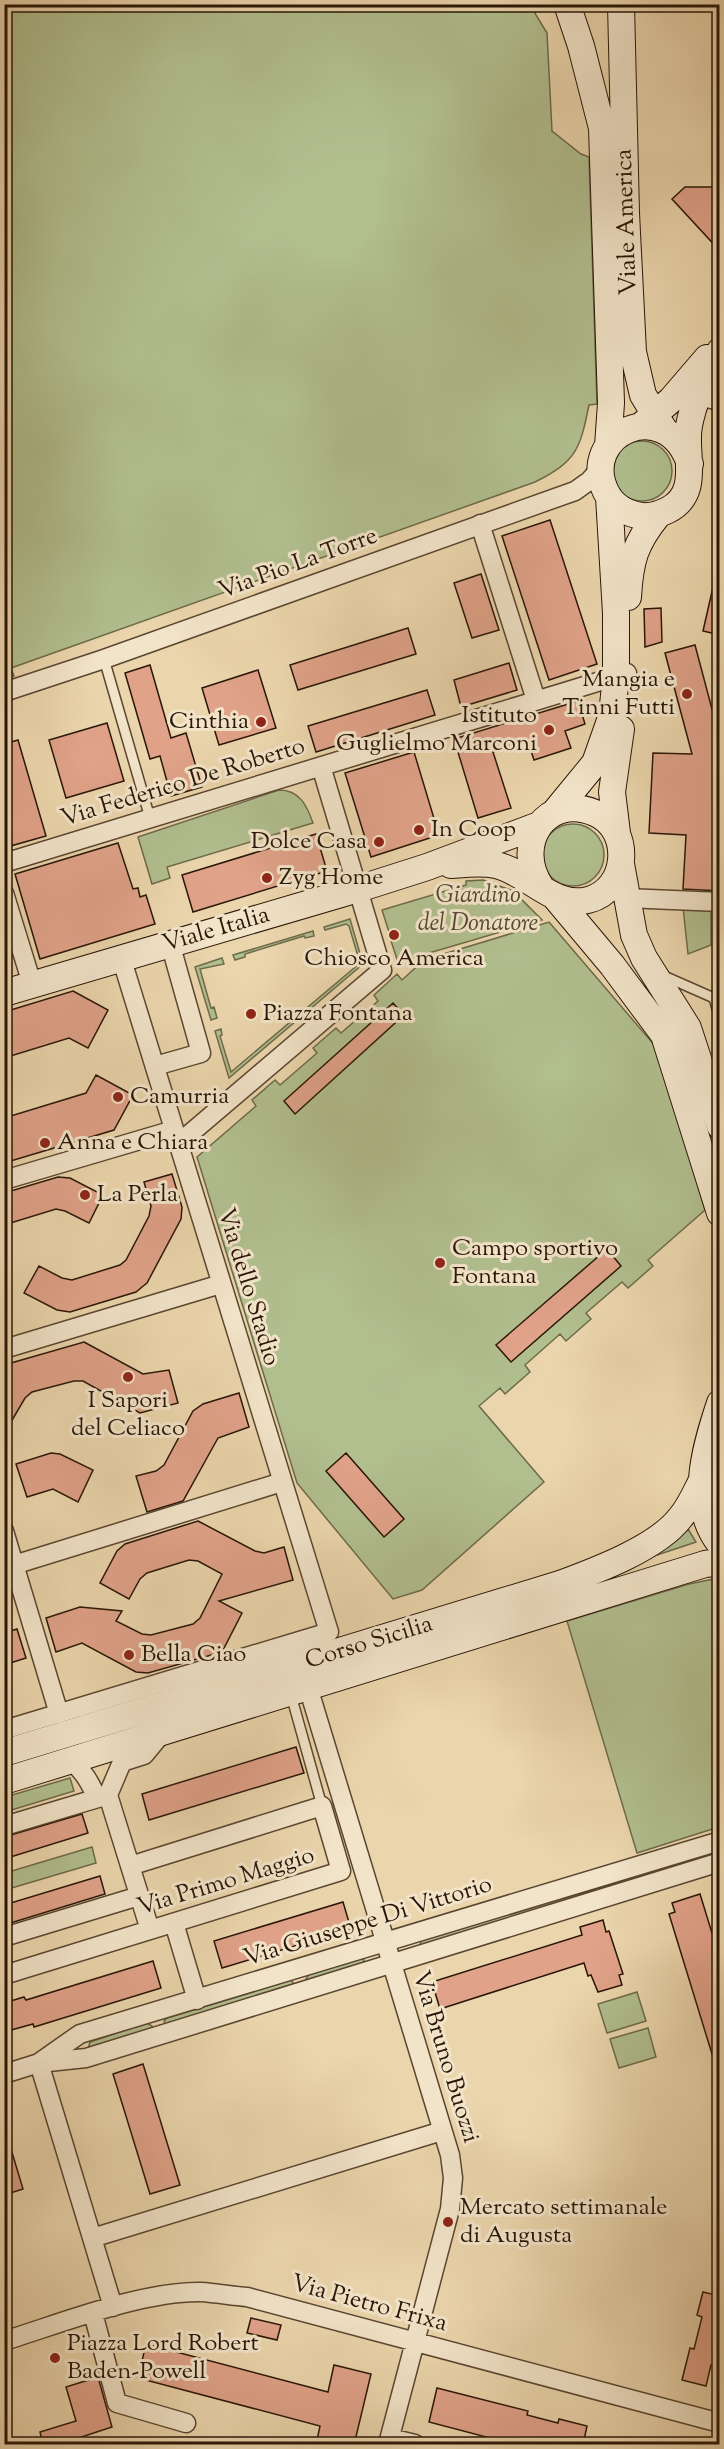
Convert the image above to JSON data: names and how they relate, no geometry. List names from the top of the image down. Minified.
{"streets":{"main road":["Viale America","Viale Italia","Corso Sicilia"],"street":["Via Pio La Torre","Via Federico De Roberto","Via dello Stadio","Via Primo Maggio","Via Giuseppe Di Vittorio","Via Bruno Buozzi","Via Pietro Frixa"]},"crossings":[["Viale America","Via Pio La Torre"],["Viale Italia","Via dello Stadio"],["Corso Sicilia","Via Bruno Buozzi"],["Via Giuseppe Di Vittorio","Via Bruno Buozzi"],["Via Bruno Buozzi","Via Pietro Frixa"]],"parks":["Giardino del Donatore"],"places":["Mangia e Tinni Futti","Cinthia","Istituto Guglielmo Marconi","In Coop","Dolce Casa","Zyg Home","Chiosco America","Piazza Fontana","Camurria","Anna e Chiara","La Perla","Campo sportivo Fontana","I Sapori del Celiaco","Bella Ciao","Mercato settimanale di Augusta","Piazza Lord Robert Baden-Powell"]}
